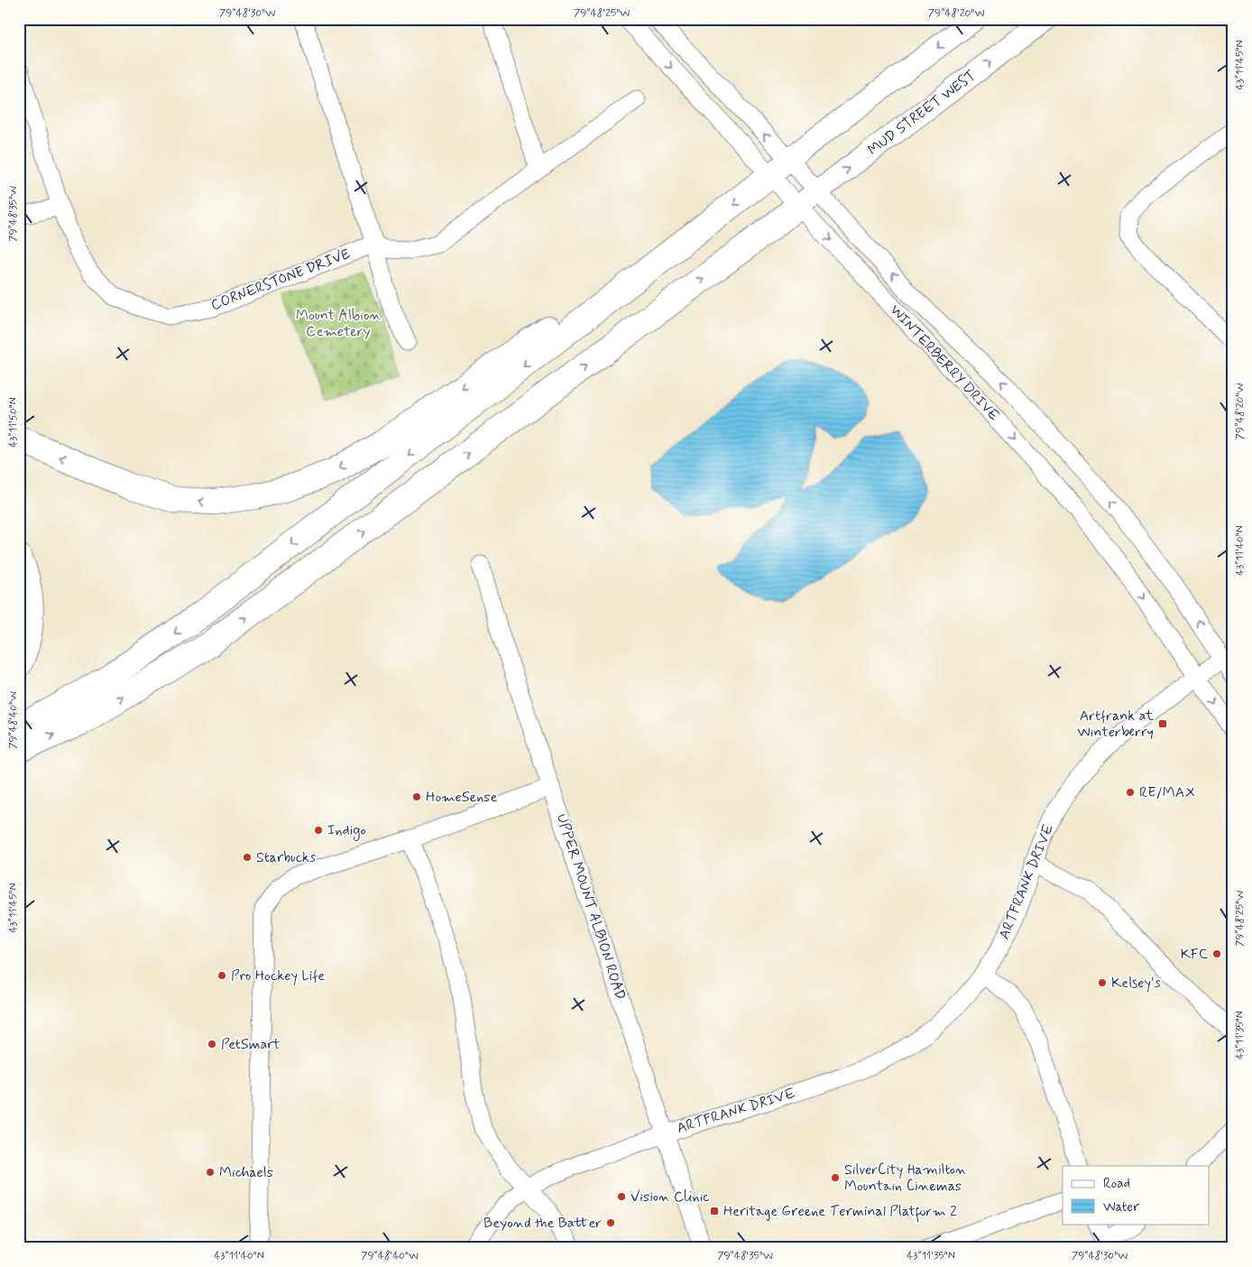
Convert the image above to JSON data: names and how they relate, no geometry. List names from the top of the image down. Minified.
{"streets":{"main road":["MUD STREET WEST"],"street":["CORNERSTONE DRIVE","WINTERBERRY DRIVE","ARTFRANK DRIVE","UPPER MOUNT ALBION ROAD"]},"crossings":[["MUD STREET WEST","WINTERBERRY DRIVE"],["WINTERBERRY DRIVE","ARTFRANK DRIVE"],["ARTFRANK DRIVE","UPPER MOUNT ALBION ROAD"]],"parks":["Mount Albion Cemetery"],"places":{"transit":["Artfrank at Winterberry","Heritage Greene Terminal Platform 2"],"other":["RE/MAX","HomeSense","Indigo","Starbucks","KFC","Pro Hockey Life","Kelsey's","PetSmart","Michaels","SilverCity Hamilton Mountain Cinemas","Vision Clinic","Beyond the Batter"]},"legend":["Road","Water"],"coordinates":["79°48'30\"W","79°48'25\"W","79°48'20\"W","43°11'45\"N","79°48'35\"W","43°11'50\"N","43°11'40\"N","79°48'40\"W","43°11'35\"N"]}
